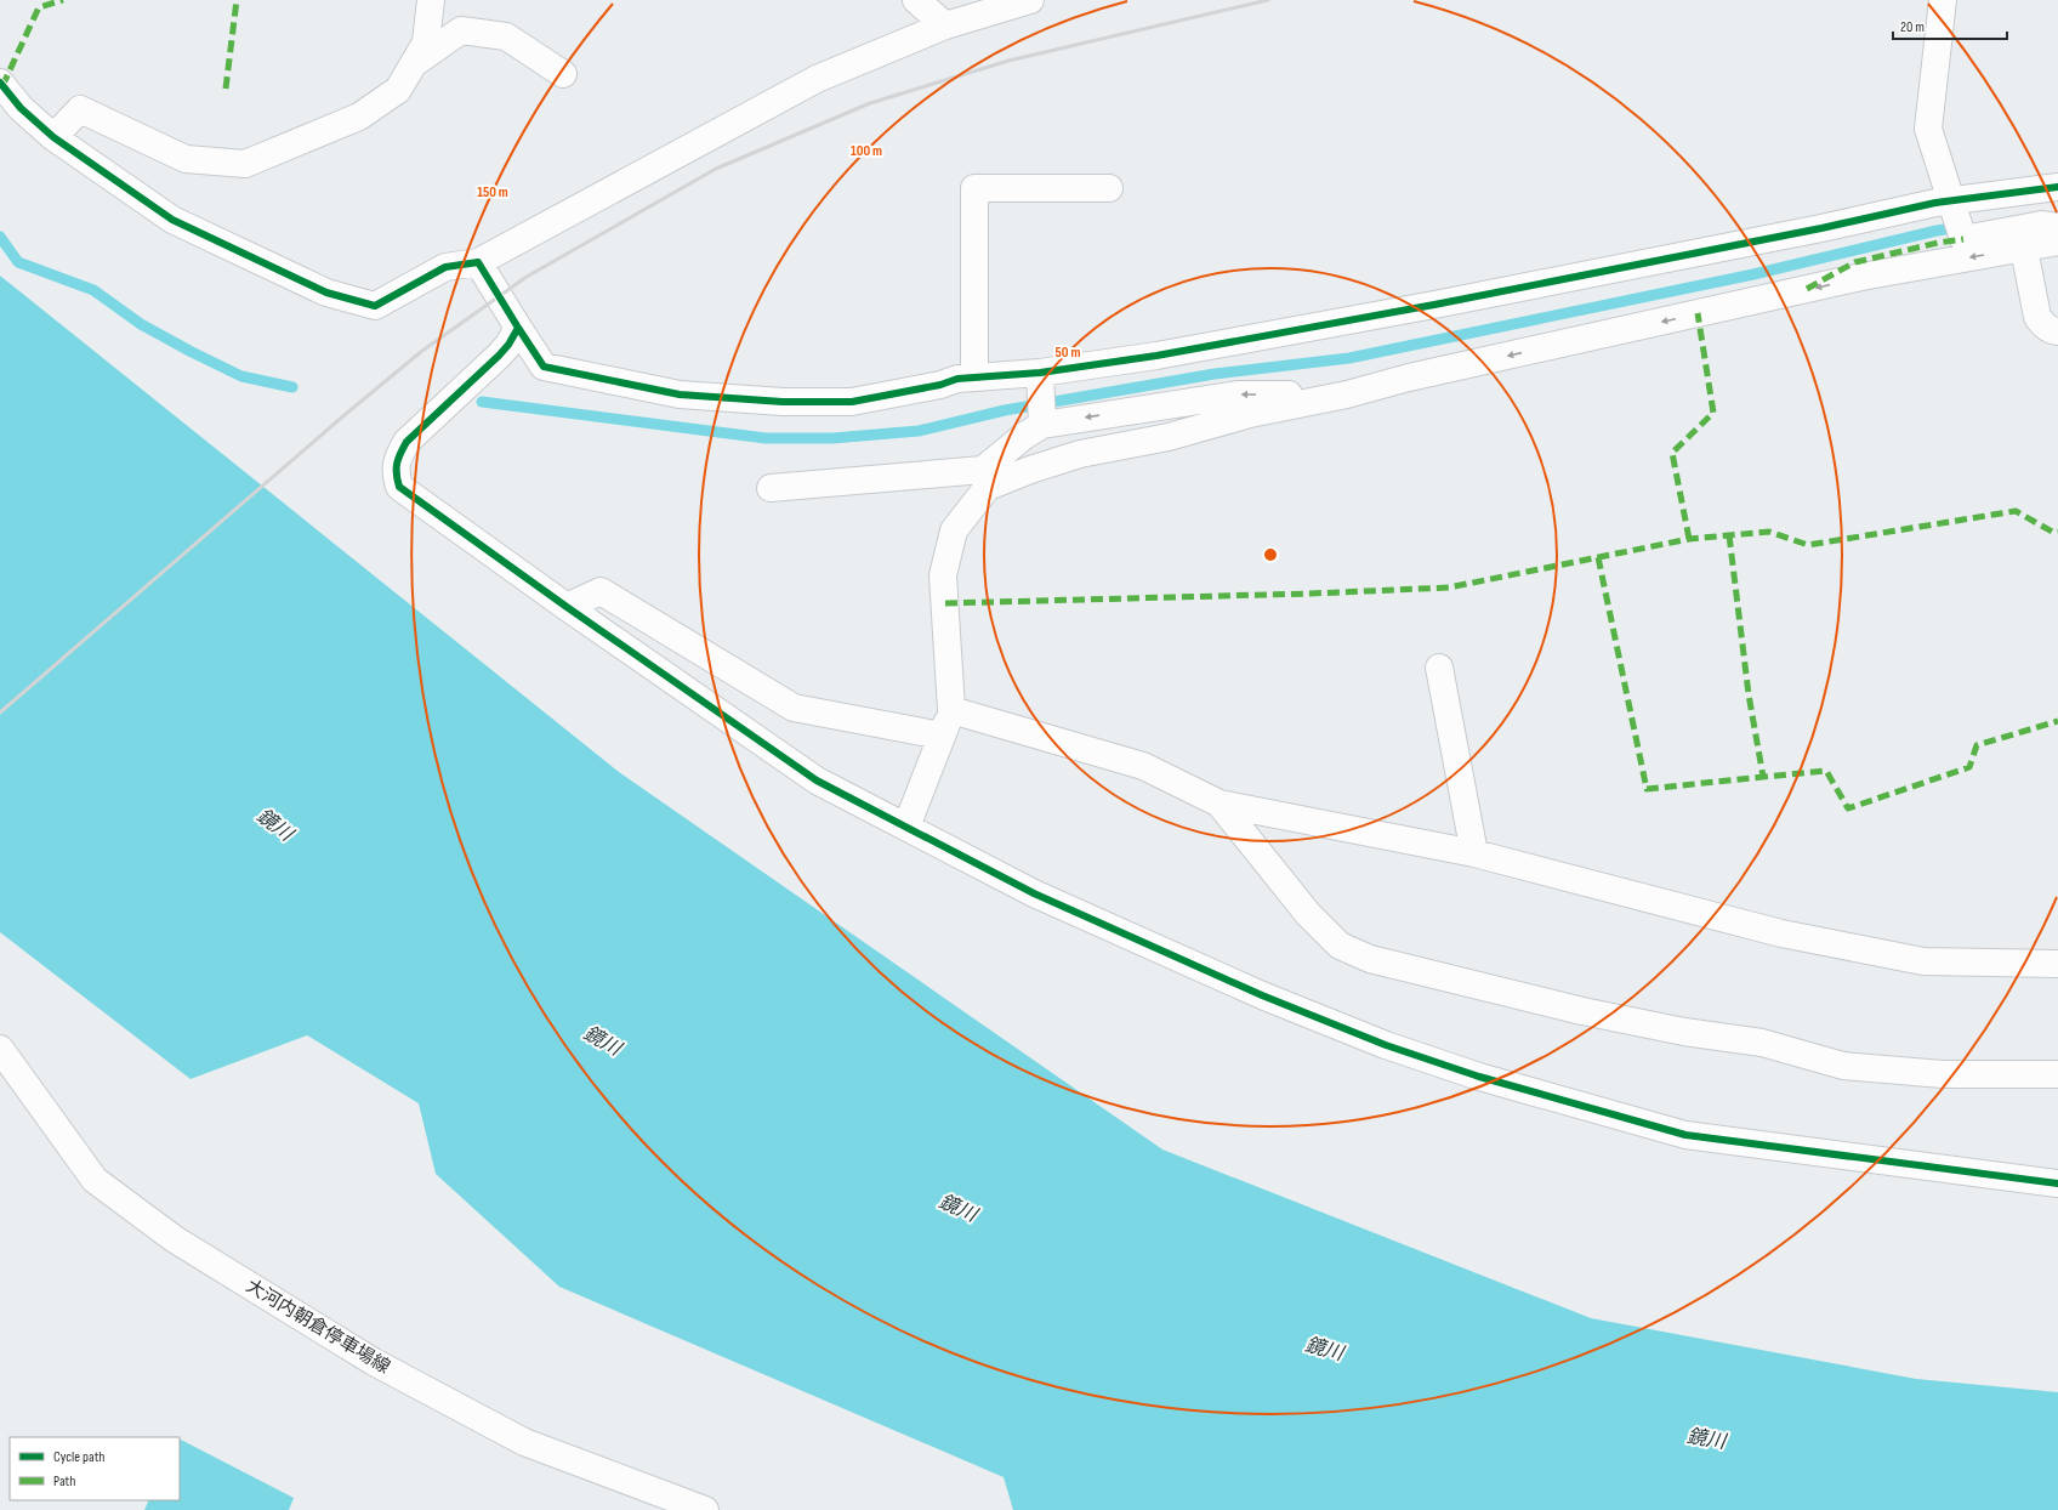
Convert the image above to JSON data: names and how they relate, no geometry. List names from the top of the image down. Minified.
{"streets":{"street":["大河内朝倉停車場線"]},"water":["鏡川"],"legend":["Cycle path","Path"],"scale_bar":"20 m","rings":["100 m","150 m","50 m"]}
